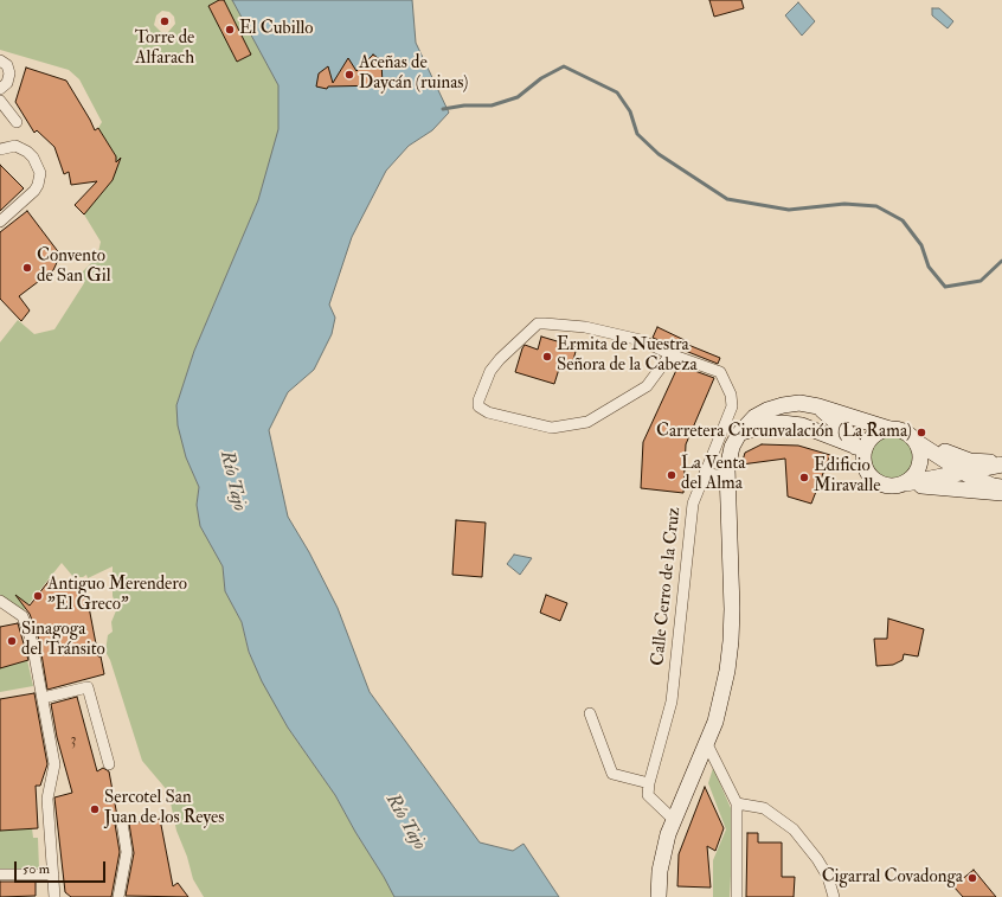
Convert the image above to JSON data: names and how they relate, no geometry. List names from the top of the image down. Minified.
{"streets":{"street":["Calle Cerro de la Cruz"]},"water":["Río Tajo"],"places":["Torre de Alfarach","El Cubillo","Aceñas de Daycán (ruinas)","Convento de San Gil","Ermita de Nuestra Señora de la Cabeza","Carretera Circunvalación (La Rama)","La Venta del Alma","Edificio Miravalle","Antiguo Merendero \"El Greco\"","Sinagoga del Tránsito","Sercotel San Juan de los Reyes","Cigarral Covadonga"],"house_numbers":["3"],"scale_bar":"50 m"}
